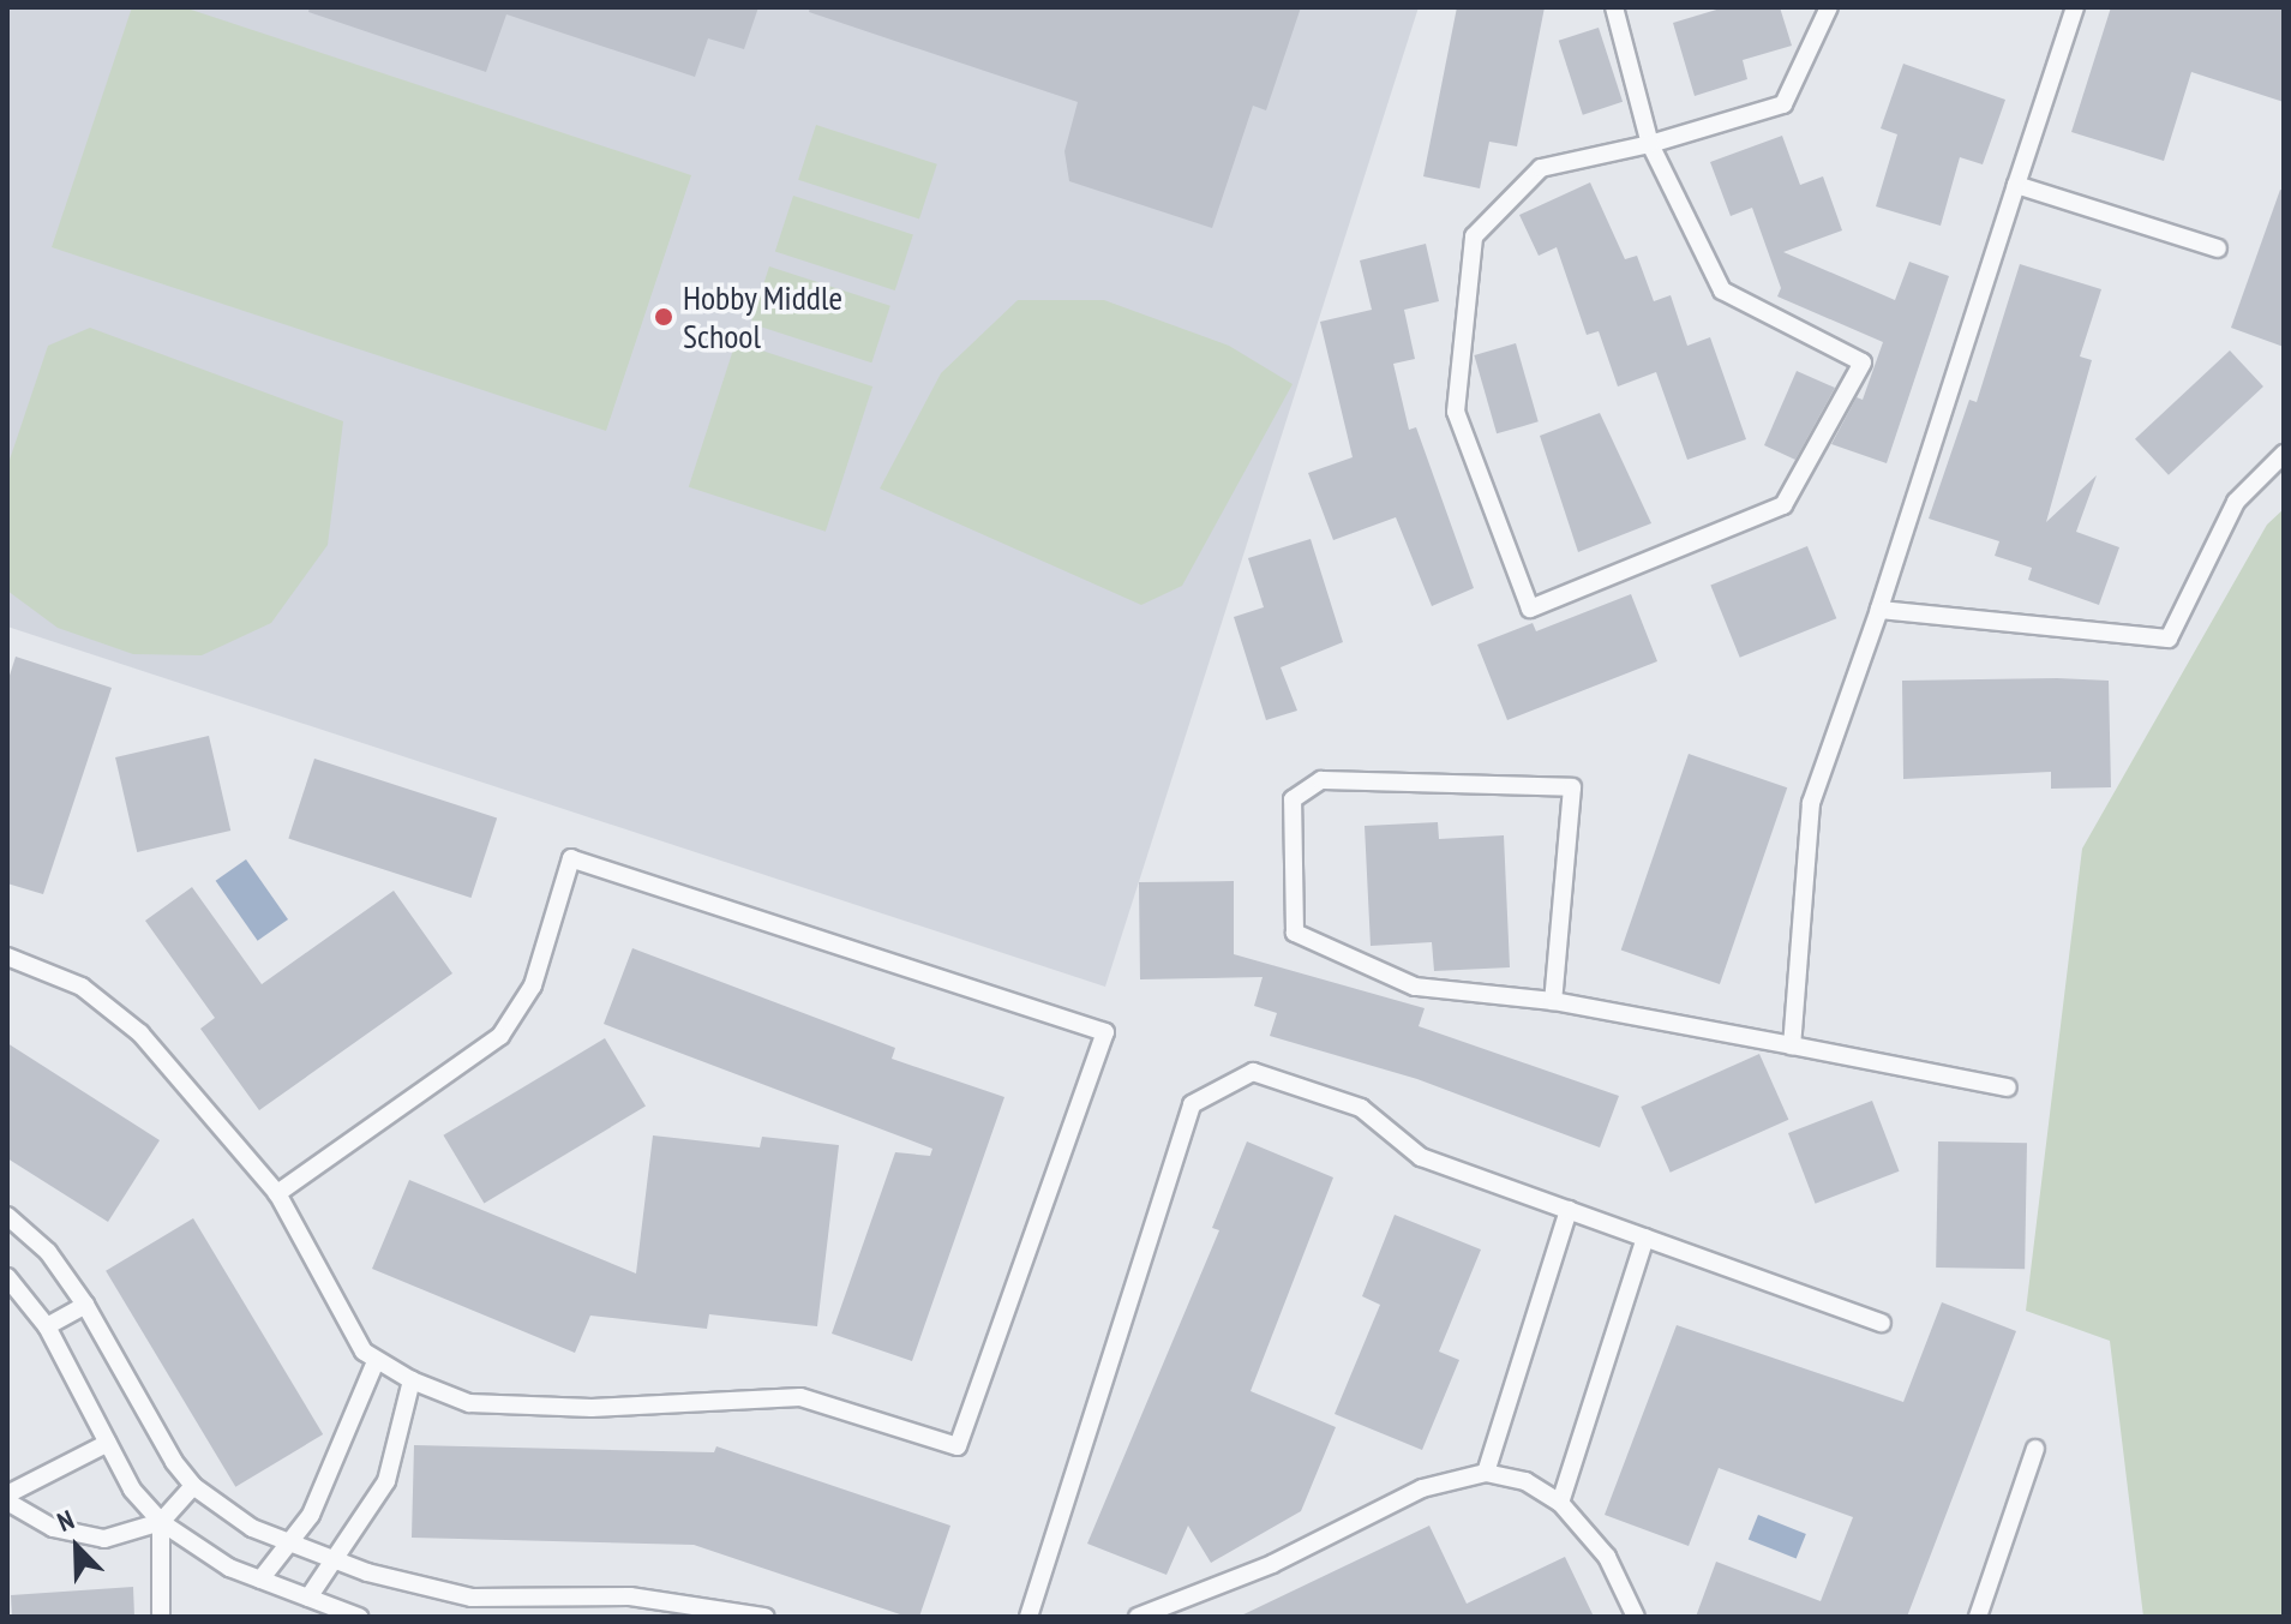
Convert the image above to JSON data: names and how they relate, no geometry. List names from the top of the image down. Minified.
{"places":["Hobby Middle School"],"north":"top left"}
